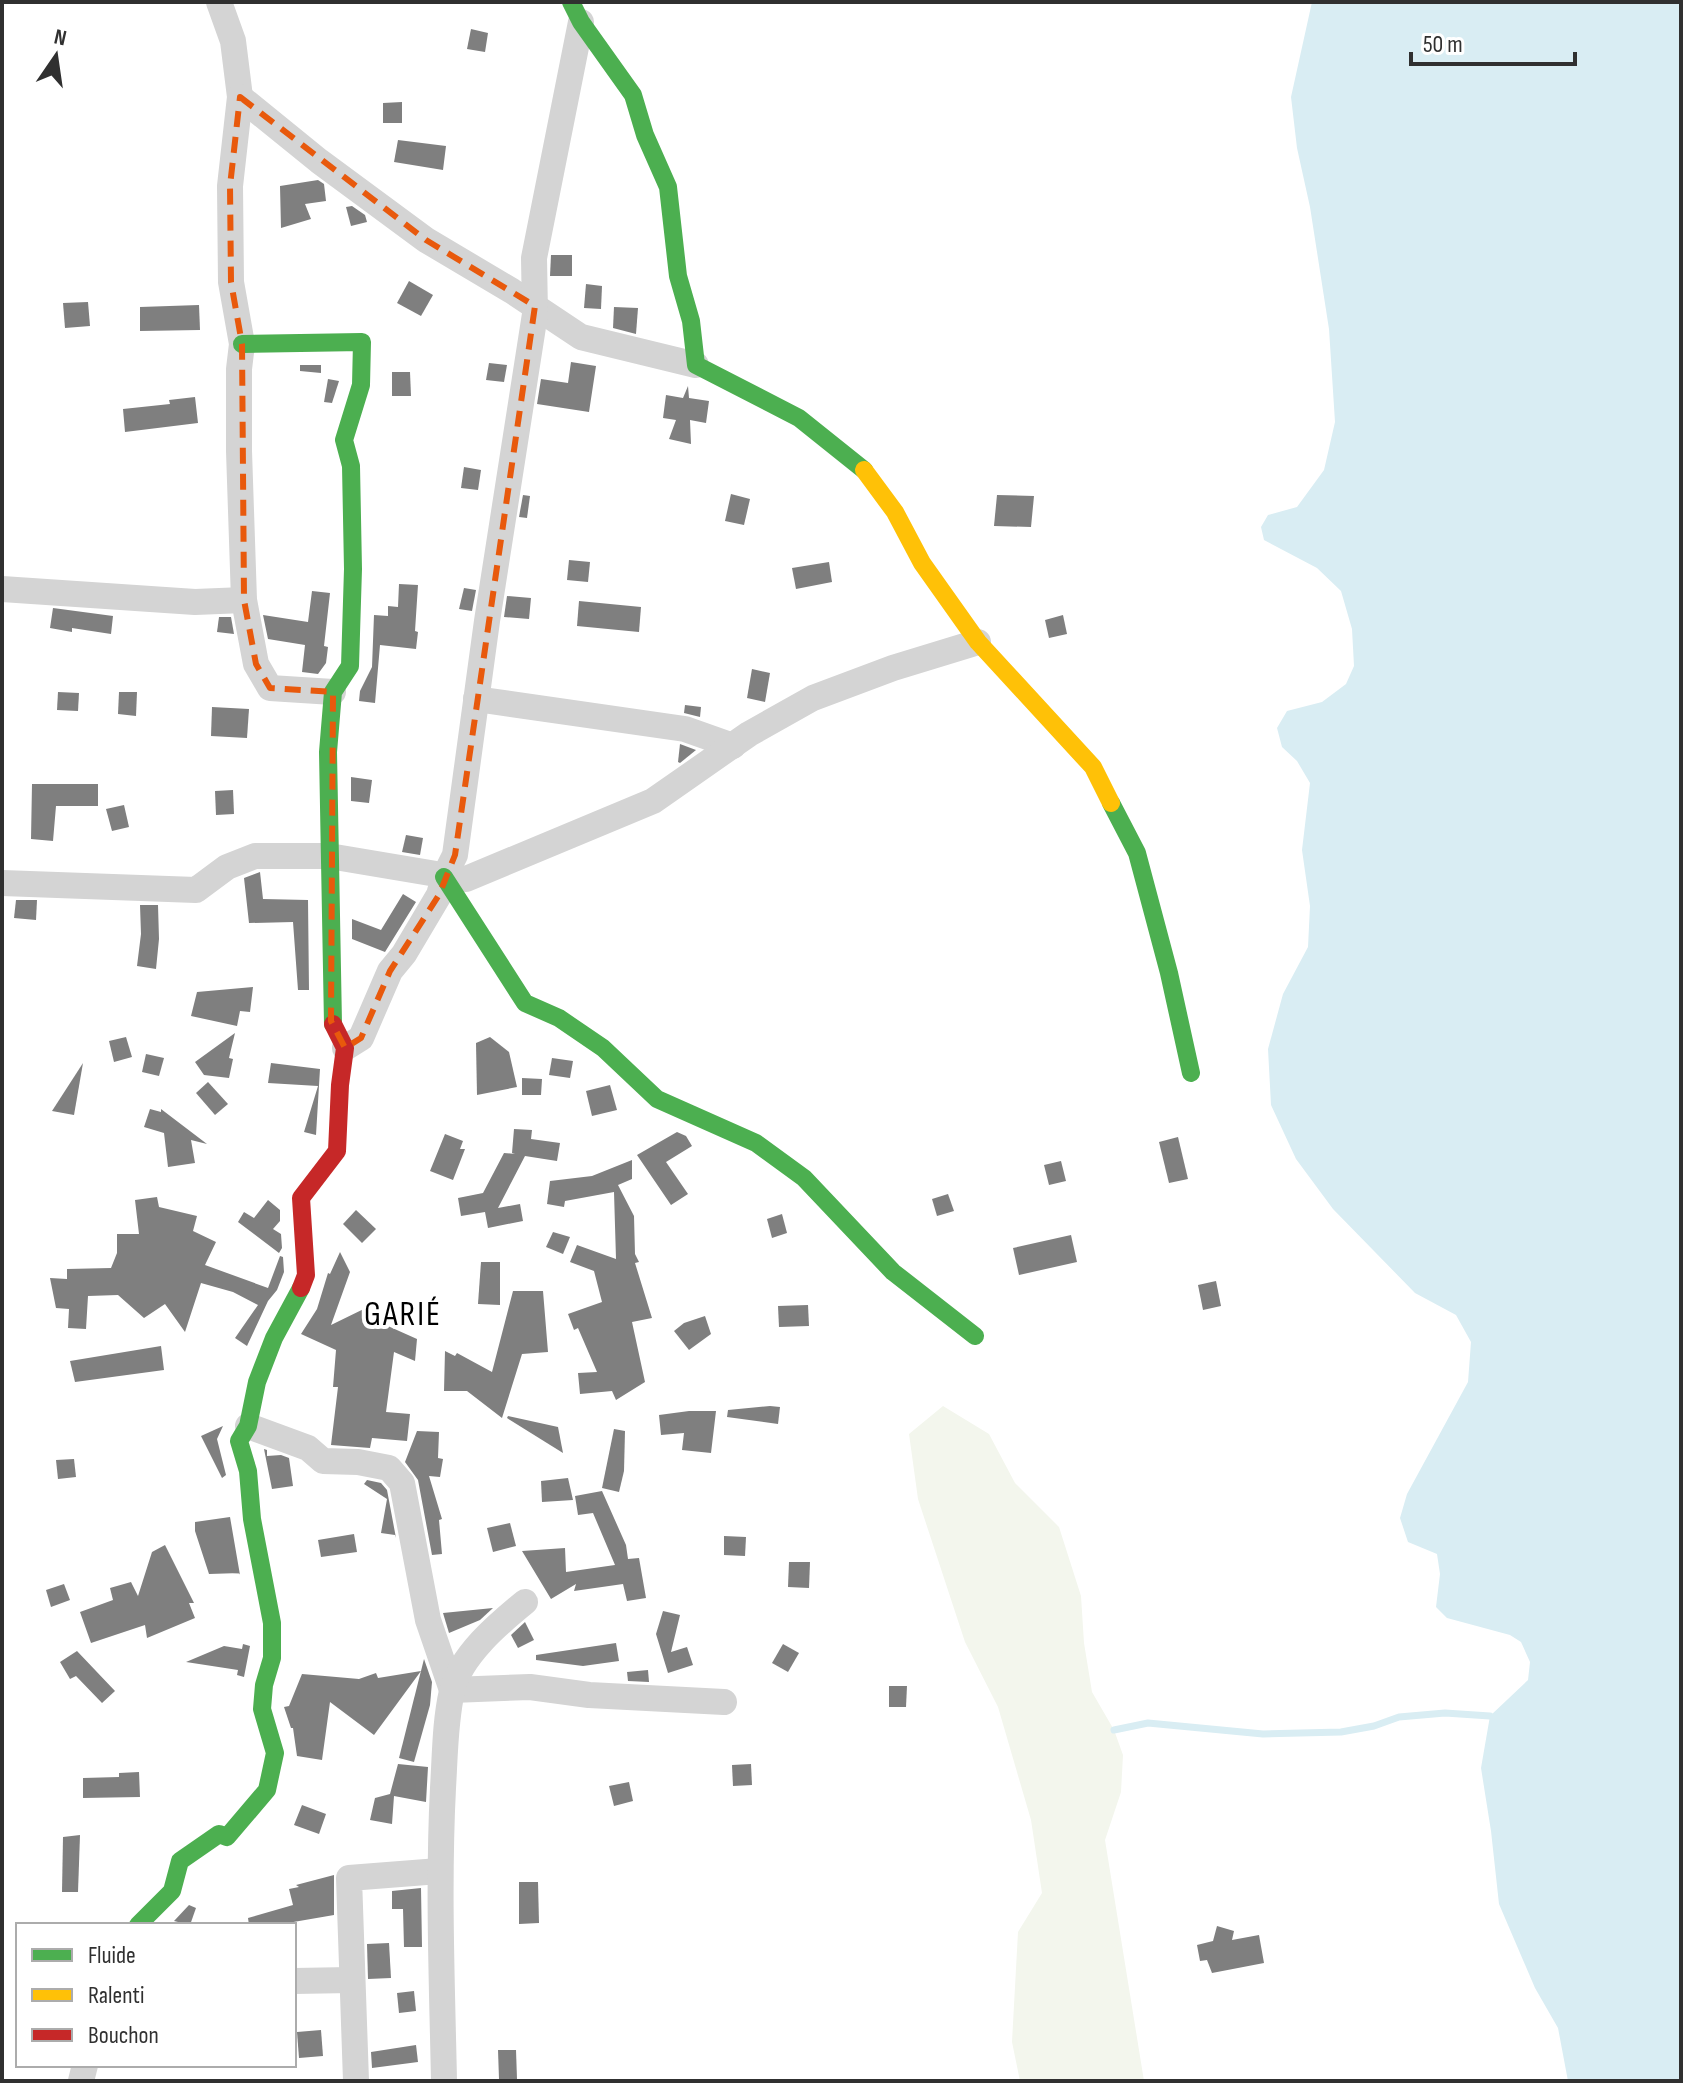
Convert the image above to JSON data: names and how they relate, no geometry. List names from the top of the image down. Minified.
{"districts":["GARIÉ"],"legend":["Fluide","Ralenti","Bouchon"],"scale_bar":"50 m","north":"top"}
